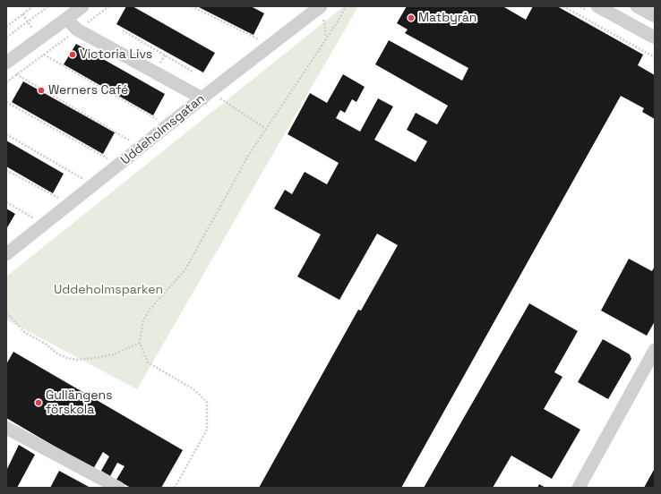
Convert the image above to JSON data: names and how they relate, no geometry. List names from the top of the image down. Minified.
{"streets":{"street":["Uddeholmsgatan"]},"parks":["Uddeholmsparken"],"places":["Matbyrån","Victoria Livs","Werners Café","Gullängens förskola"]}
